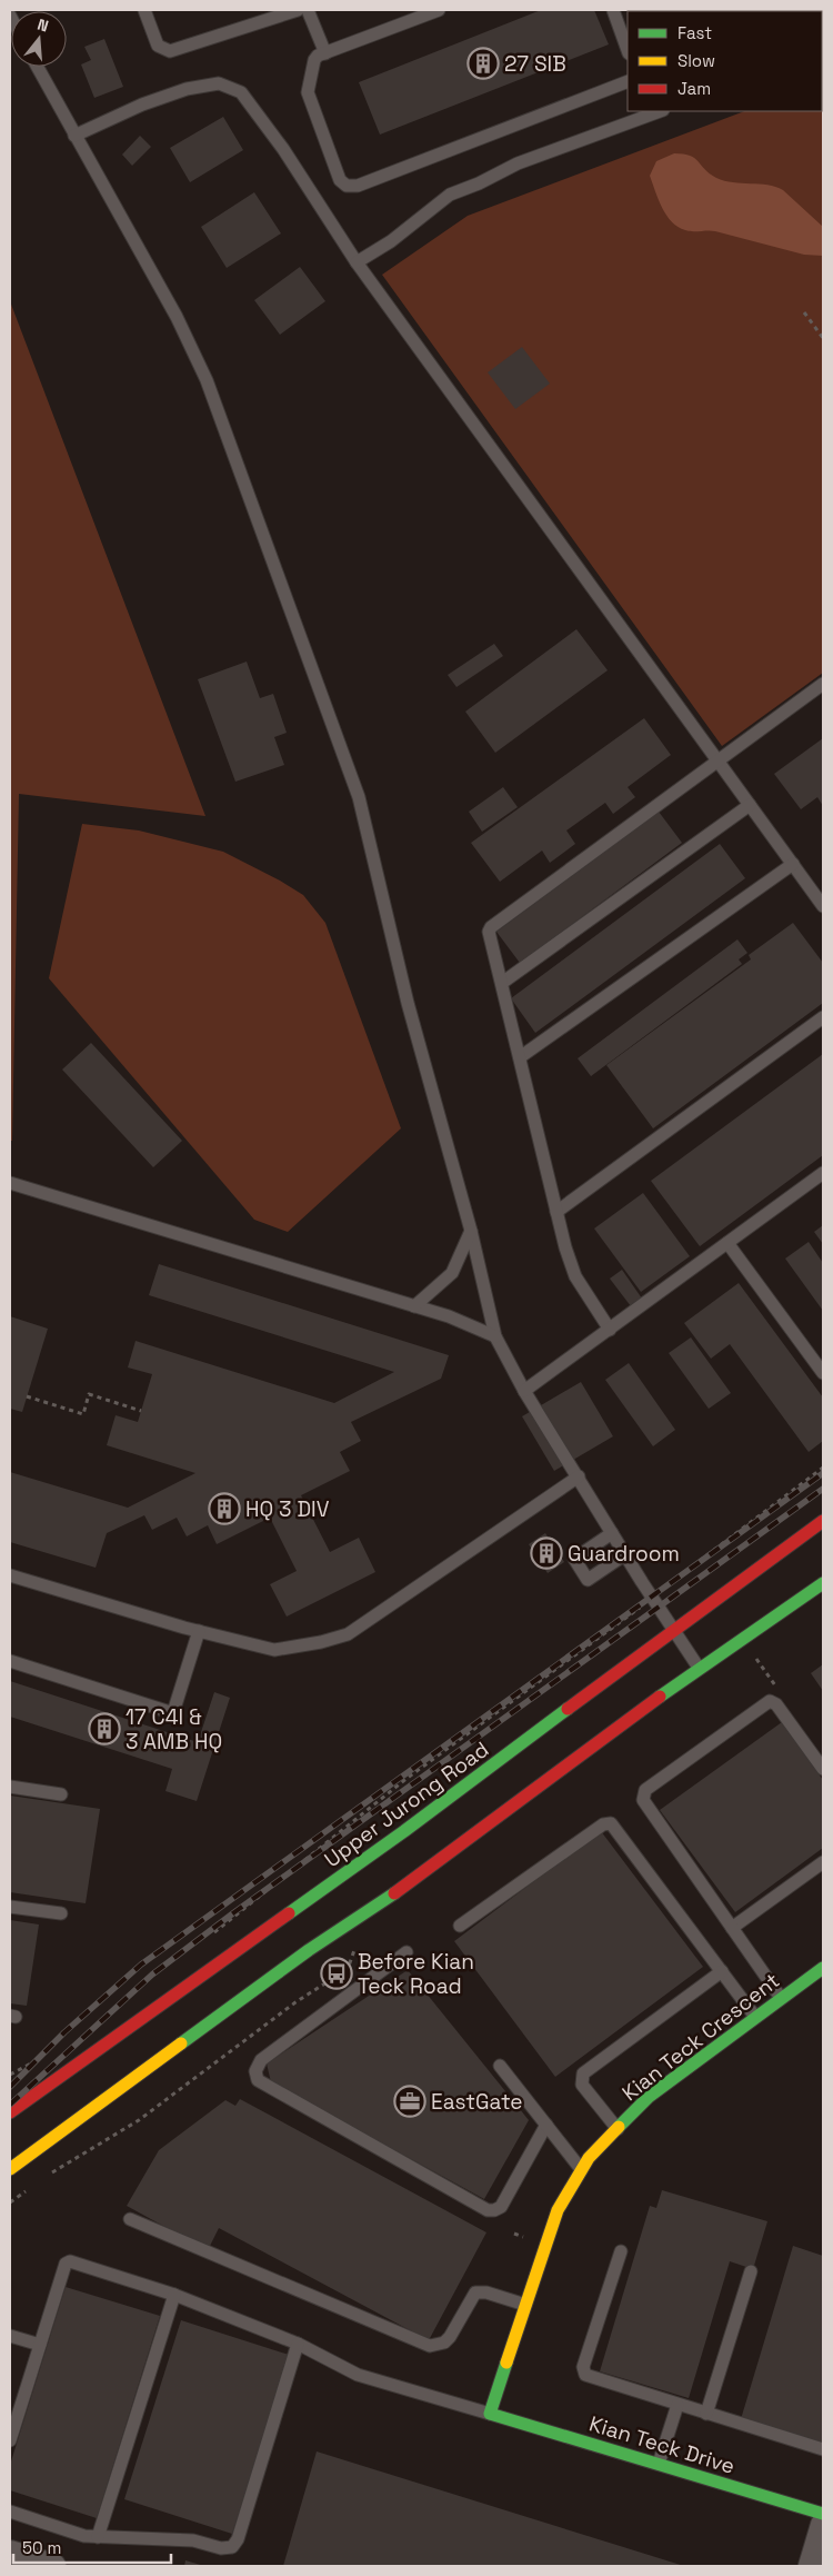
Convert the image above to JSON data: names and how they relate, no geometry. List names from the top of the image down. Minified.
{"streets":{"main road":["Upper Jurong Road","Kian Teck Crescent","Kian Teck Drive"]},"crossings":[["Kian Teck Crescent","Kian Teck Drive"]],"places":{"building":["27 SIB","HQ 3 DIV","Guardroom","17 C4I & 3 AMB HQ"],"bus stop":["Before Kian Teck Road"],"office":["EastGate"]},"legend":["Fast","Slow","Jam"],"scale_bar":"50 m","north":"top"}
